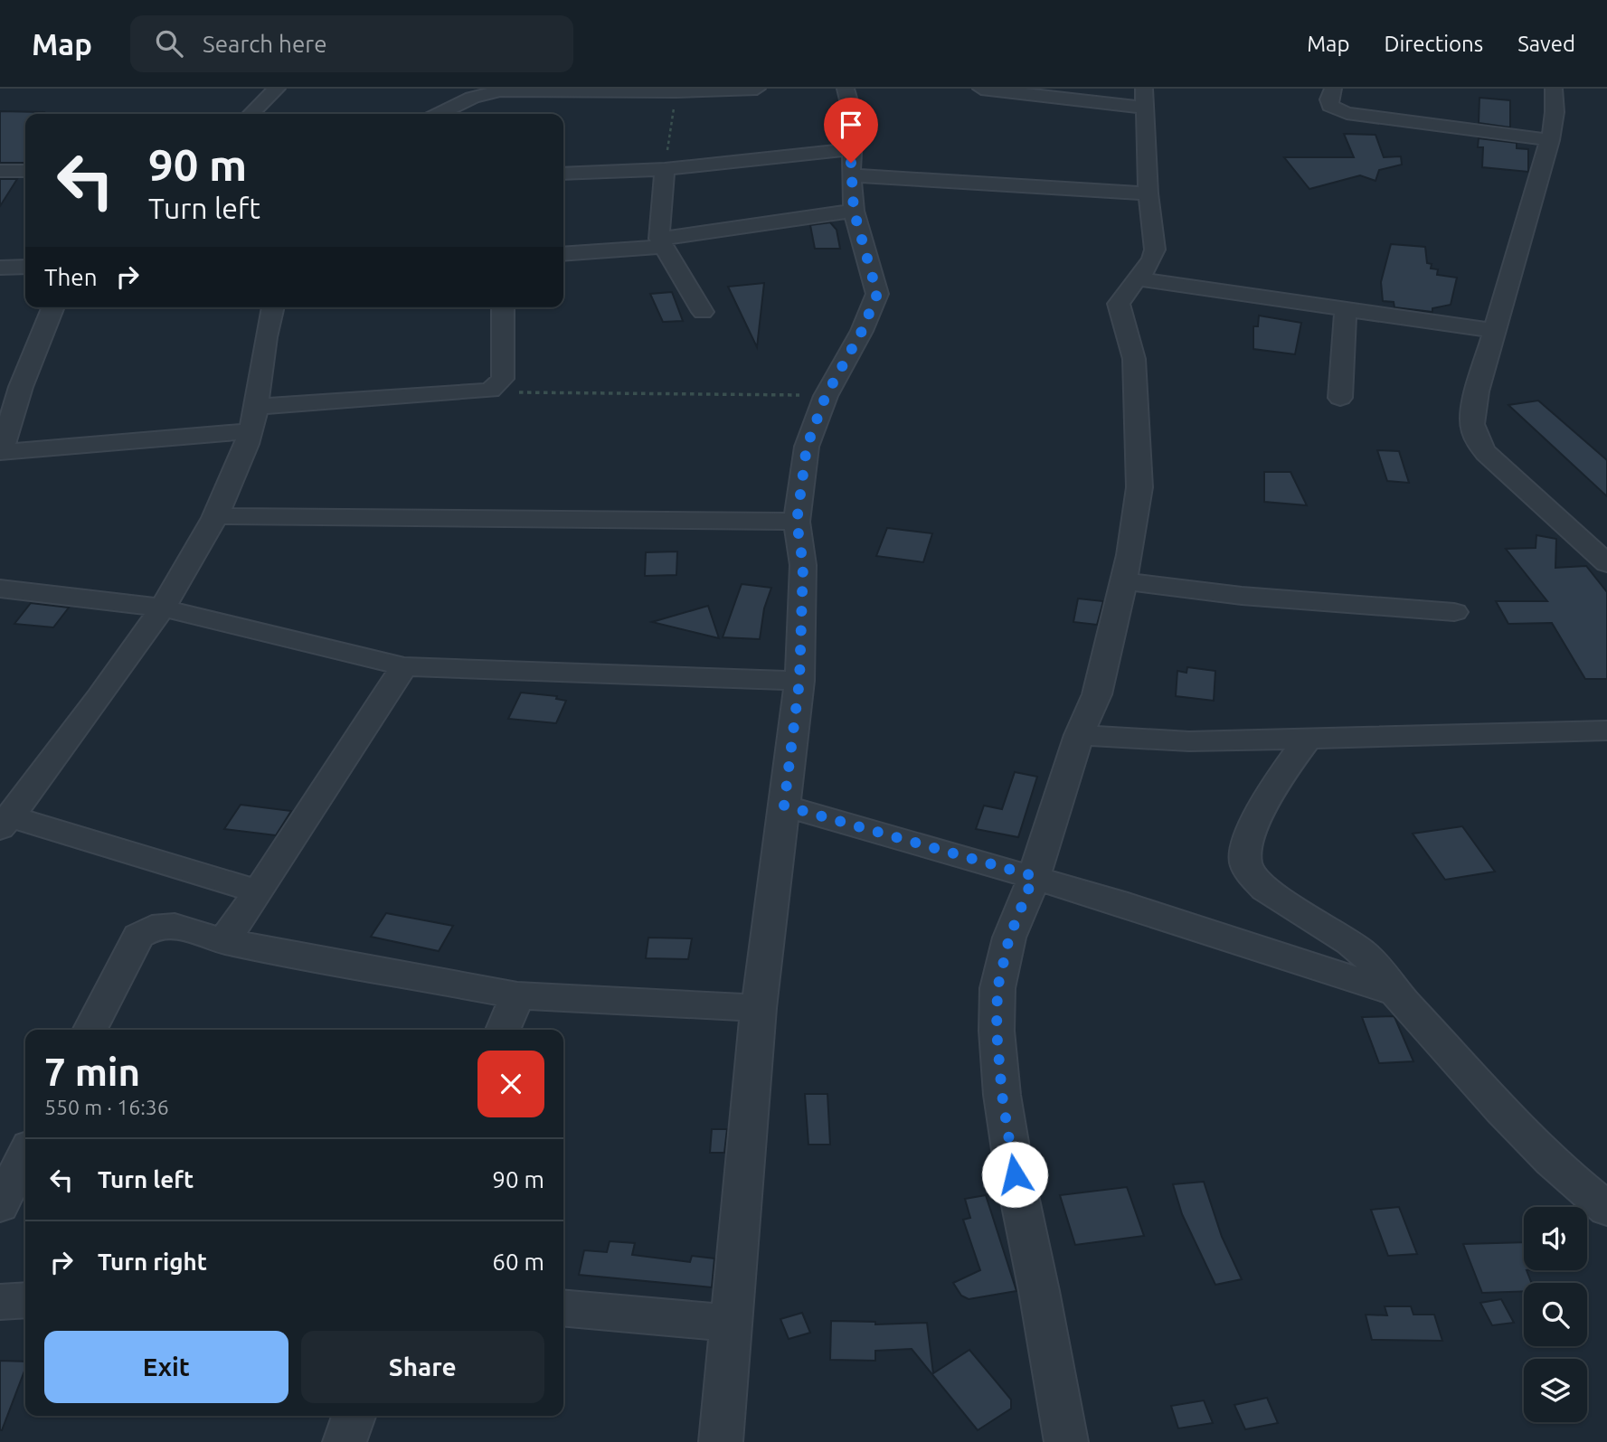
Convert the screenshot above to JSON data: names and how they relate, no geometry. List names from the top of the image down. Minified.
{"page":{"header":"Map","search":"Search here","nav":["Map","Directions","Saved"],"turn":["90 m","Turn left"],"then":"Then","heading":["7 min","550 m · 16:36"],"list":[{"name":"Turn left","value":"90 m"},{"name":"Turn right","value":"60 m"}],"buttons":["Exit","Share"]}}
